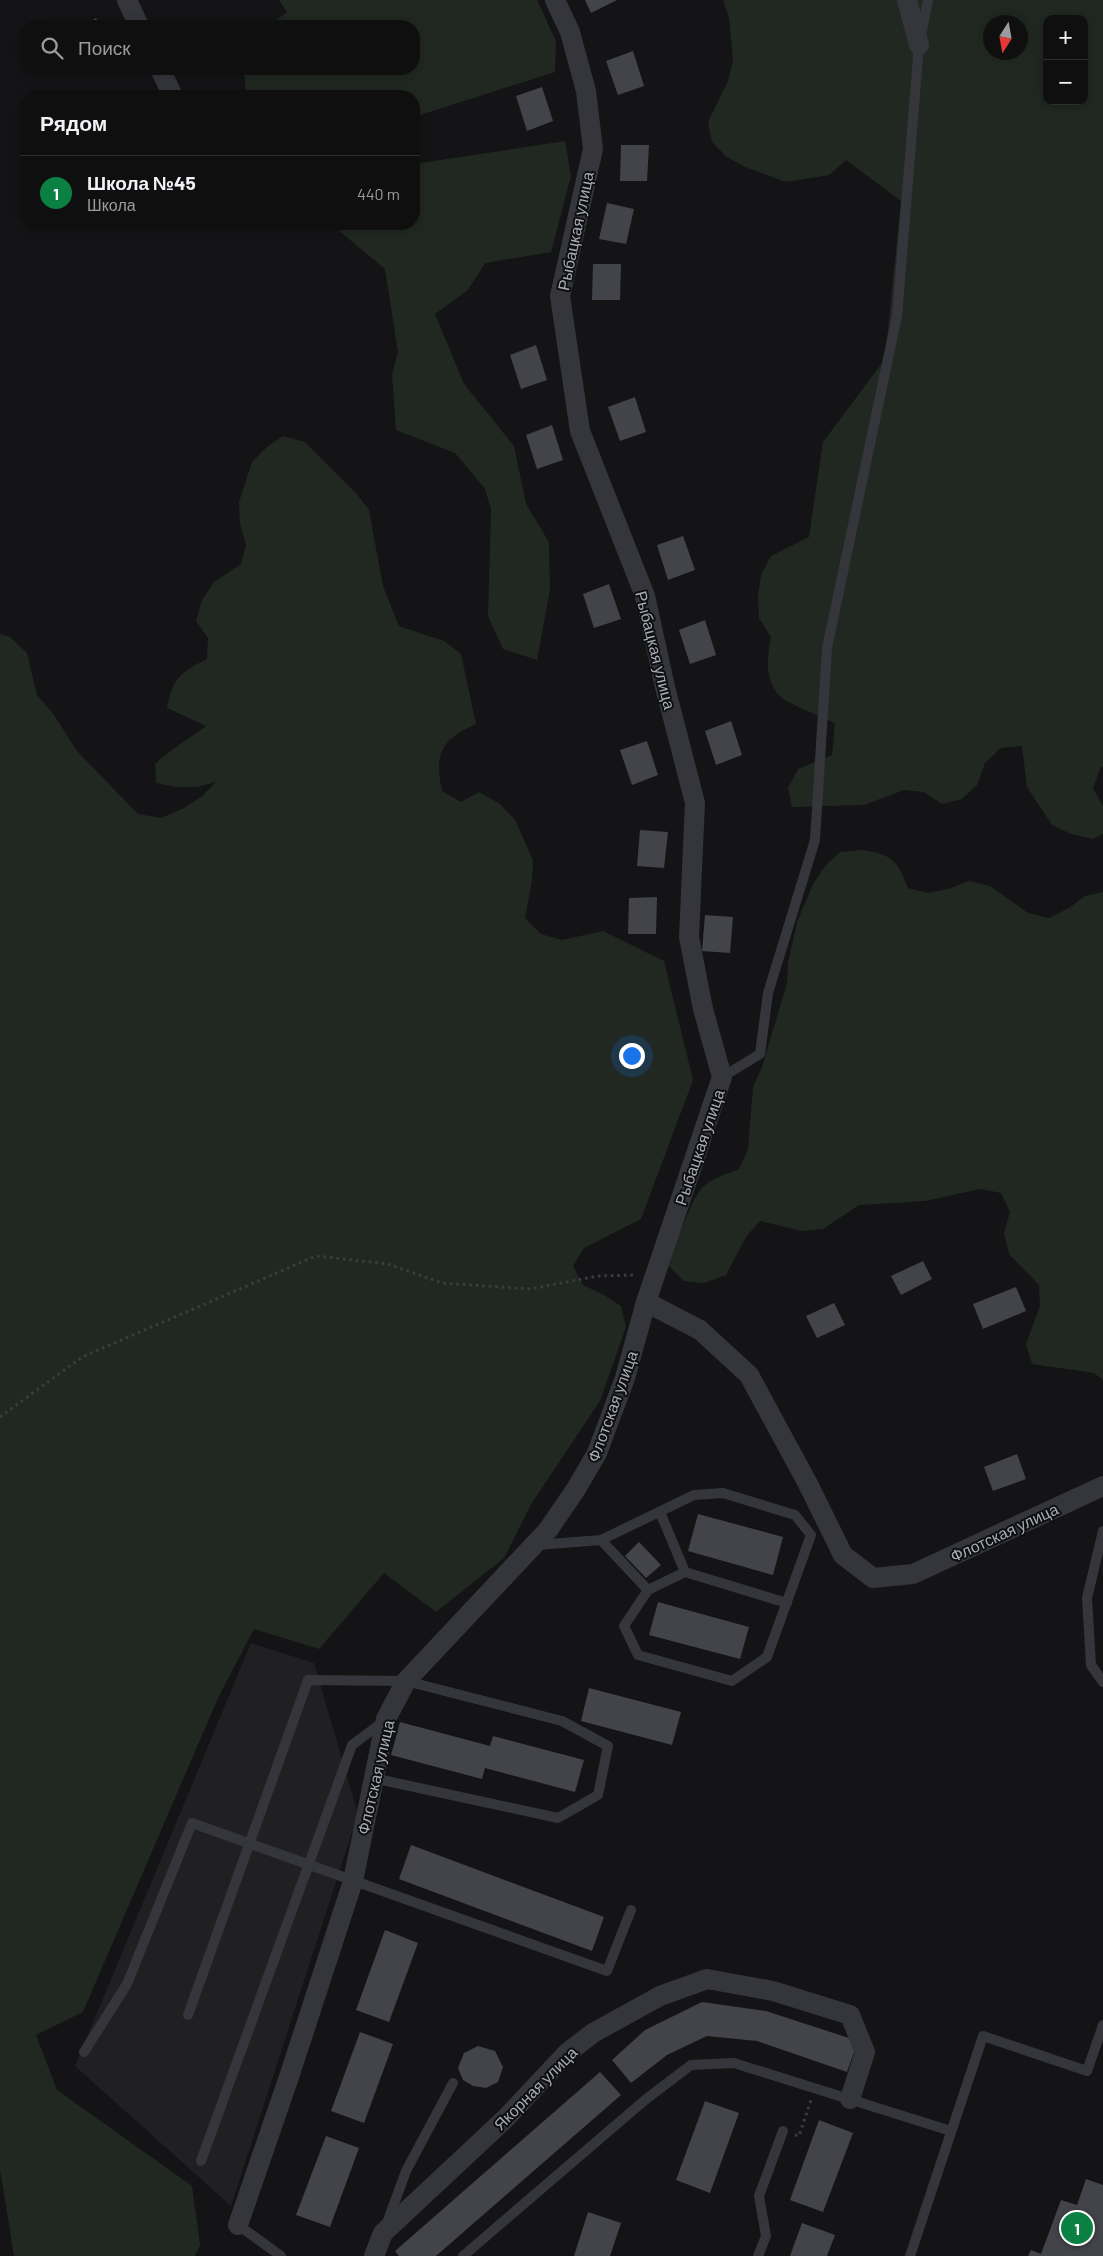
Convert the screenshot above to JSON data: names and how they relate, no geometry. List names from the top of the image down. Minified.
{"streets":{"street":["Рыбацкая улица","Флотская улица","Якорная улица"]},"crossings":[["Рыбацкая улица","Флотская улица"]],"north":"bottom","page":{"map_buttons":["+","−"],"search":"Поиск","heading":"Рядом","list":[{"mark":"1","name":"Школа №45","note":"Школа","value":"440 m"}],"pins":"1"}}
